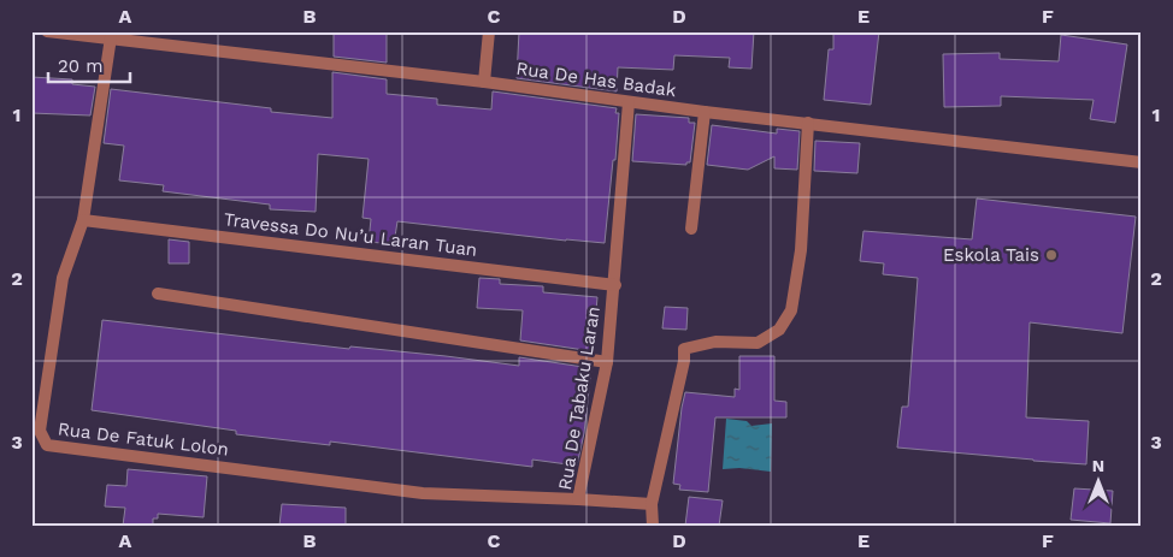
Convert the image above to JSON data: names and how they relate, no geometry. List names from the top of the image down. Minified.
{"streets":{"street":["Rua De Has Badak","Travessa Do Nu’u Laran Tuan","Rua De Tabaku Laran","Rua De Fatuk Lolon"]},"crossings":[["Rua De Has Badak","Rua De Tabaku Laran"],["Rua De Has Badak","Rua De Fatuk Lolon"],["Travessa Do Nu’u Laran Tuan","Rua De Tabaku Laran"],["Travessa Do Nu’u Laran Tuan","Rua De Fatuk Lolon"],["Rua De Tabaku Laran","Rua De Fatuk Lolon"]],"places":["Eskola Tais"],"scale_bar":"20 m","north":"top","grid":{"columns":["A","B","C","D","E","F"],"rows":["1","2","3"]}}
